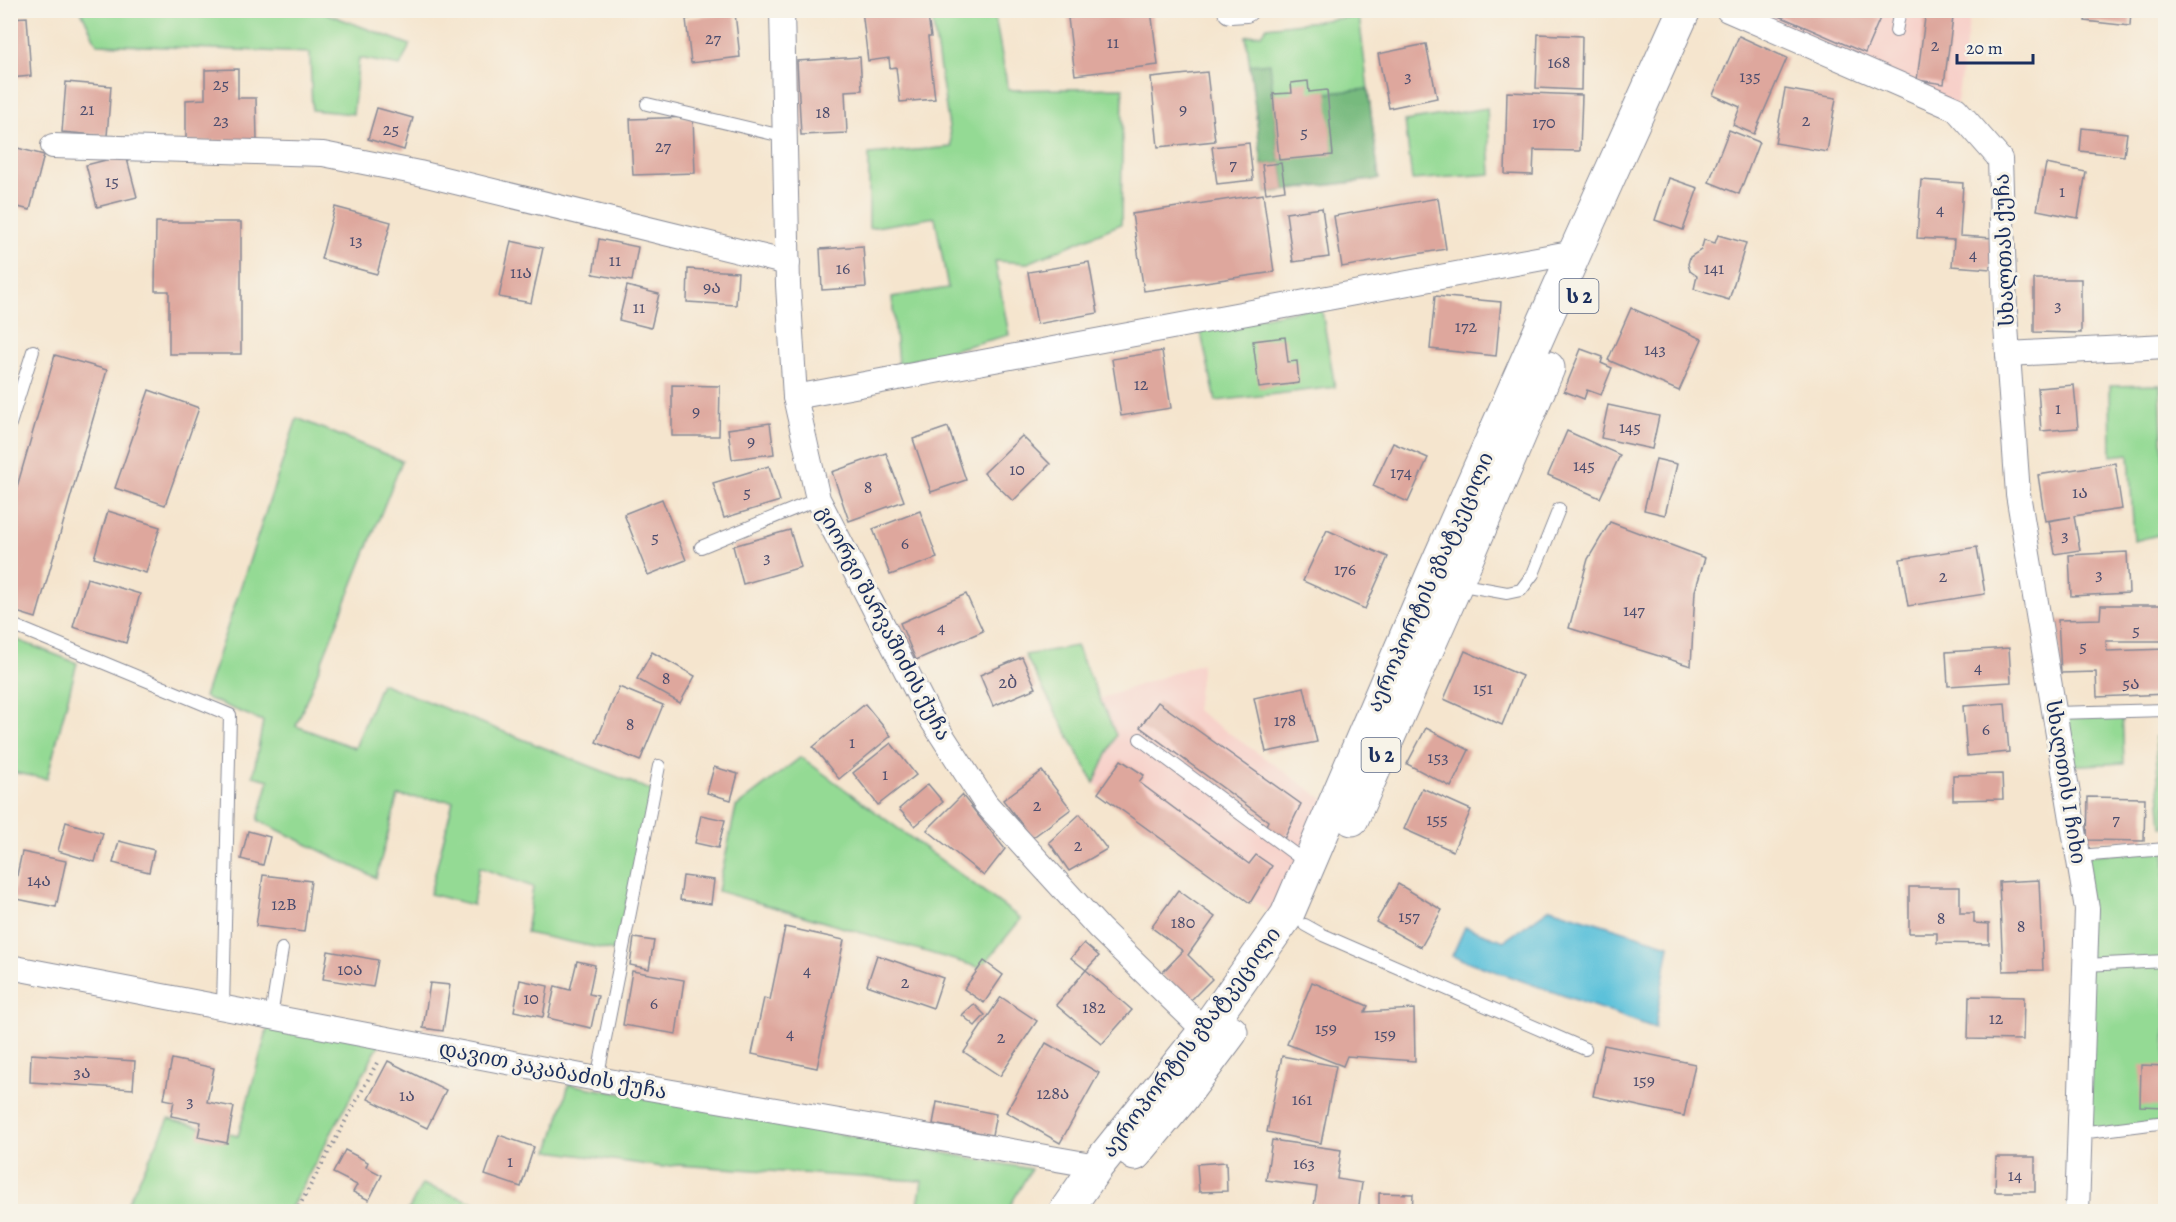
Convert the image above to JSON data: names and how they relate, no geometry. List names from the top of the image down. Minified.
{"streets":{"highway":["ს 2","აეროპორტის გზატკეცილი"],"street":["სხალთას ქუჩა","გიორგი შარვაშიძის ქუჩა","სხალთის I ჩიხი","დავით კაკაბაძის ქუჩა"]},"crossings":[["სხალთას ქუჩა","სხალთის I ჩიხი"],["აეროპორტის გზატკეცილი","გიორგი შარვაშიძის ქუჩა"],["აეროპორტის გზატკეცილი","დავით კაკაბაძის ქუჩა"]],"house_numbers":["27","11","2","168","3","135","25","21","9","18","23","2","170","25","5","27","7","15","1","4","13","4","11","16","141","11ა","9ა","3","11","172","143","12","1","9","145","9","145","10","174","8","5","1ა","3","5","6","3","176","3","2","147","4","5","5","4","8","2ბ","5ა","151","178","8","6","1","153","1","2","155","7","2","14ა","12B","157","8","180","8","10ა","4","2","10","6","182","12","159","4","159","2","3ა","159","128ა","1ა","161","3","1","163","14"],"scale_bar":"20 m"}
